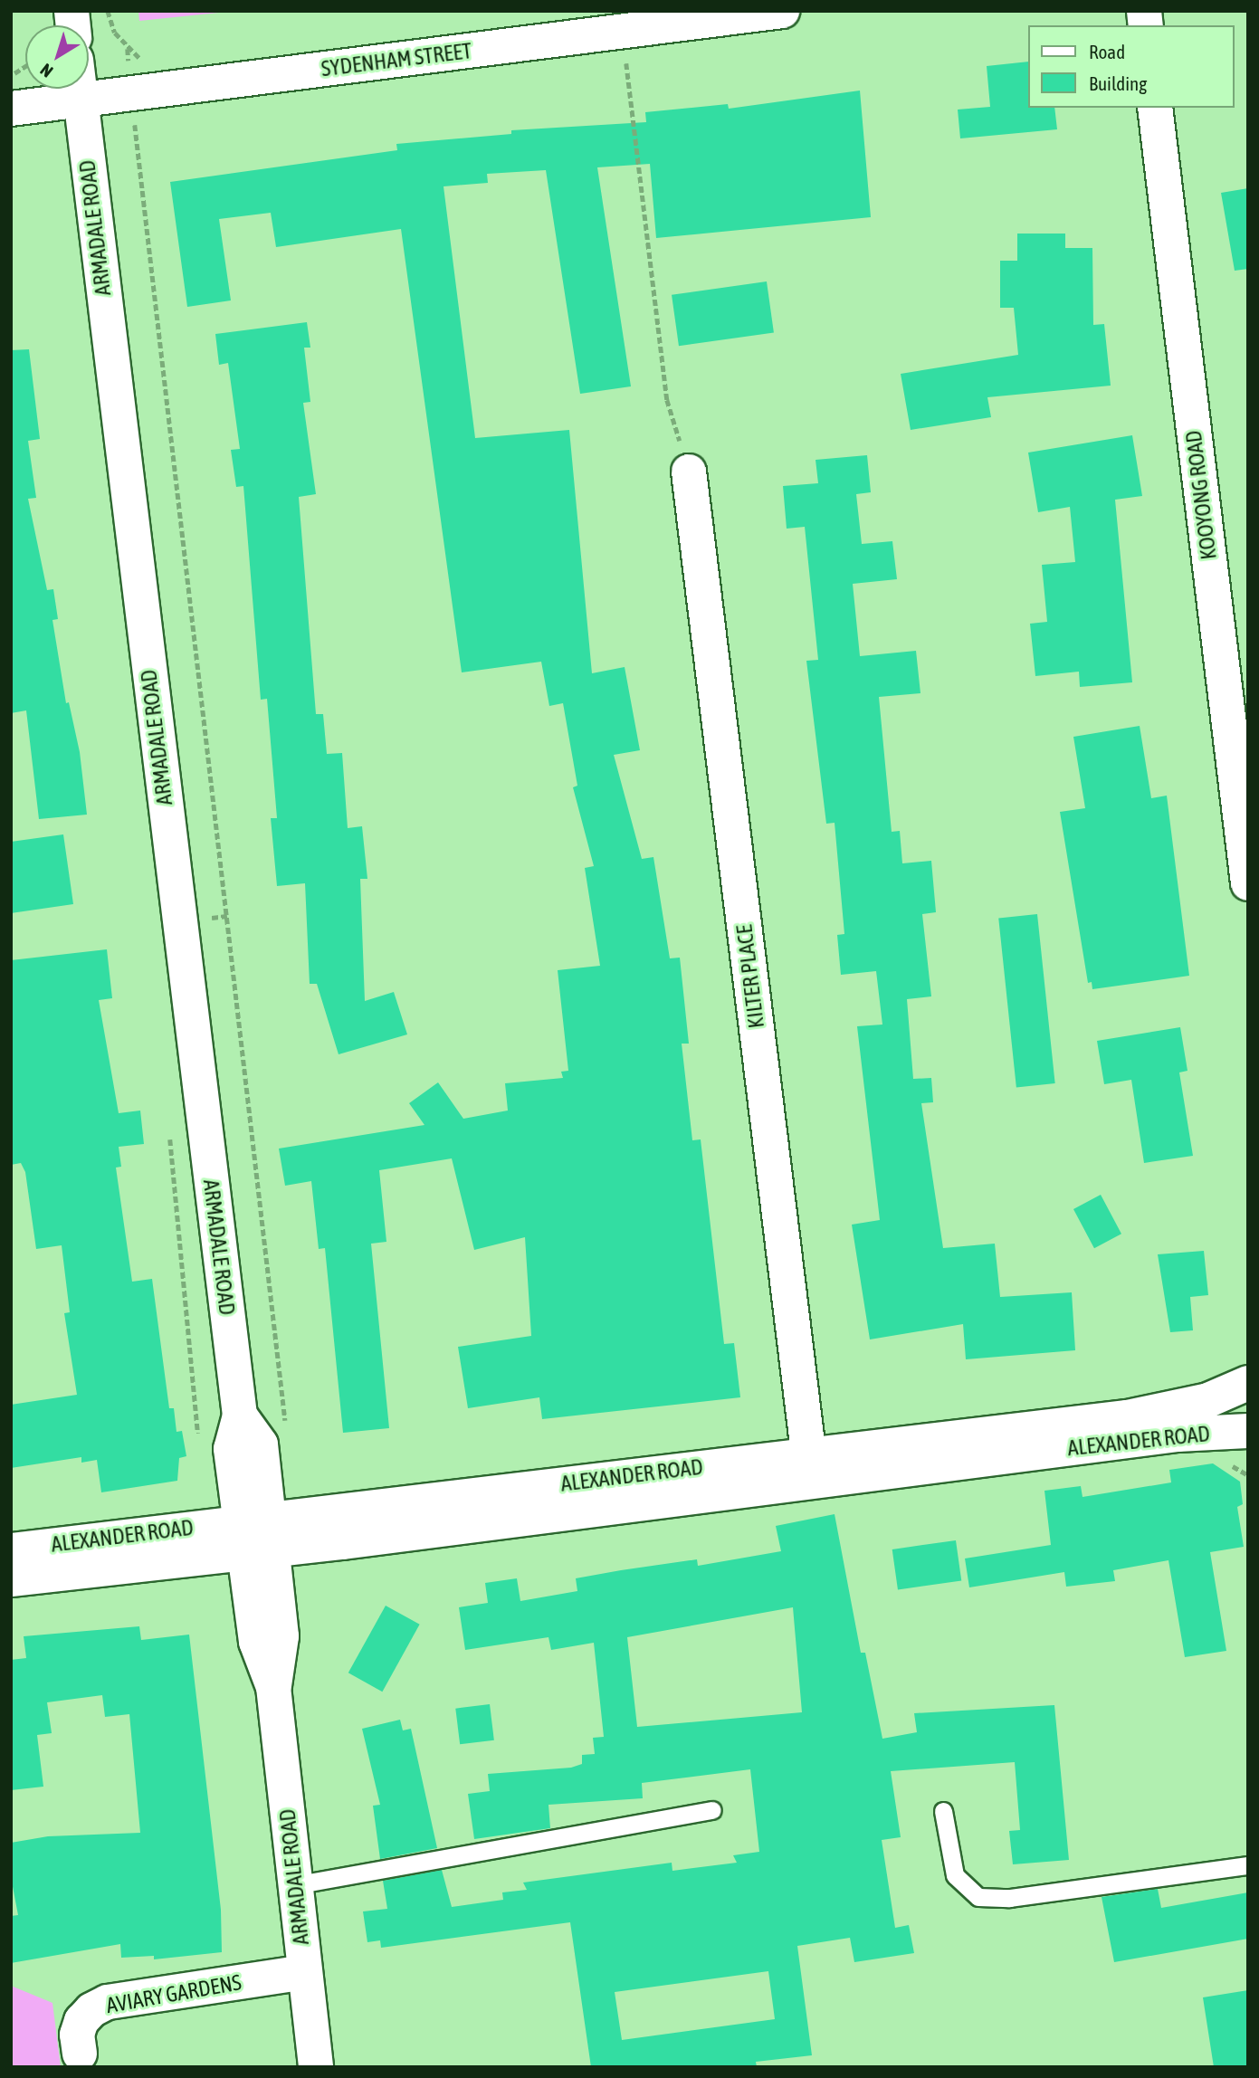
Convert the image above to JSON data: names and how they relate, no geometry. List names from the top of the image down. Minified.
{"streets":{"street":["SYDENHAM STREET","ARMADALE ROAD","KOOYONG ROAD","KILTER PLACE","ALEXANDER ROAD","AVIARY GARDENS"]},"crossings":[["SYDENHAM STREET","ARMADALE ROAD"],["ARMADALE ROAD","ALEXANDER ROAD"],["ARMADALE ROAD","AVIARY GARDENS"],["KILTER PLACE","ALEXANDER ROAD"]],"legend":["Road","Building"],"north":"bottom left"}
